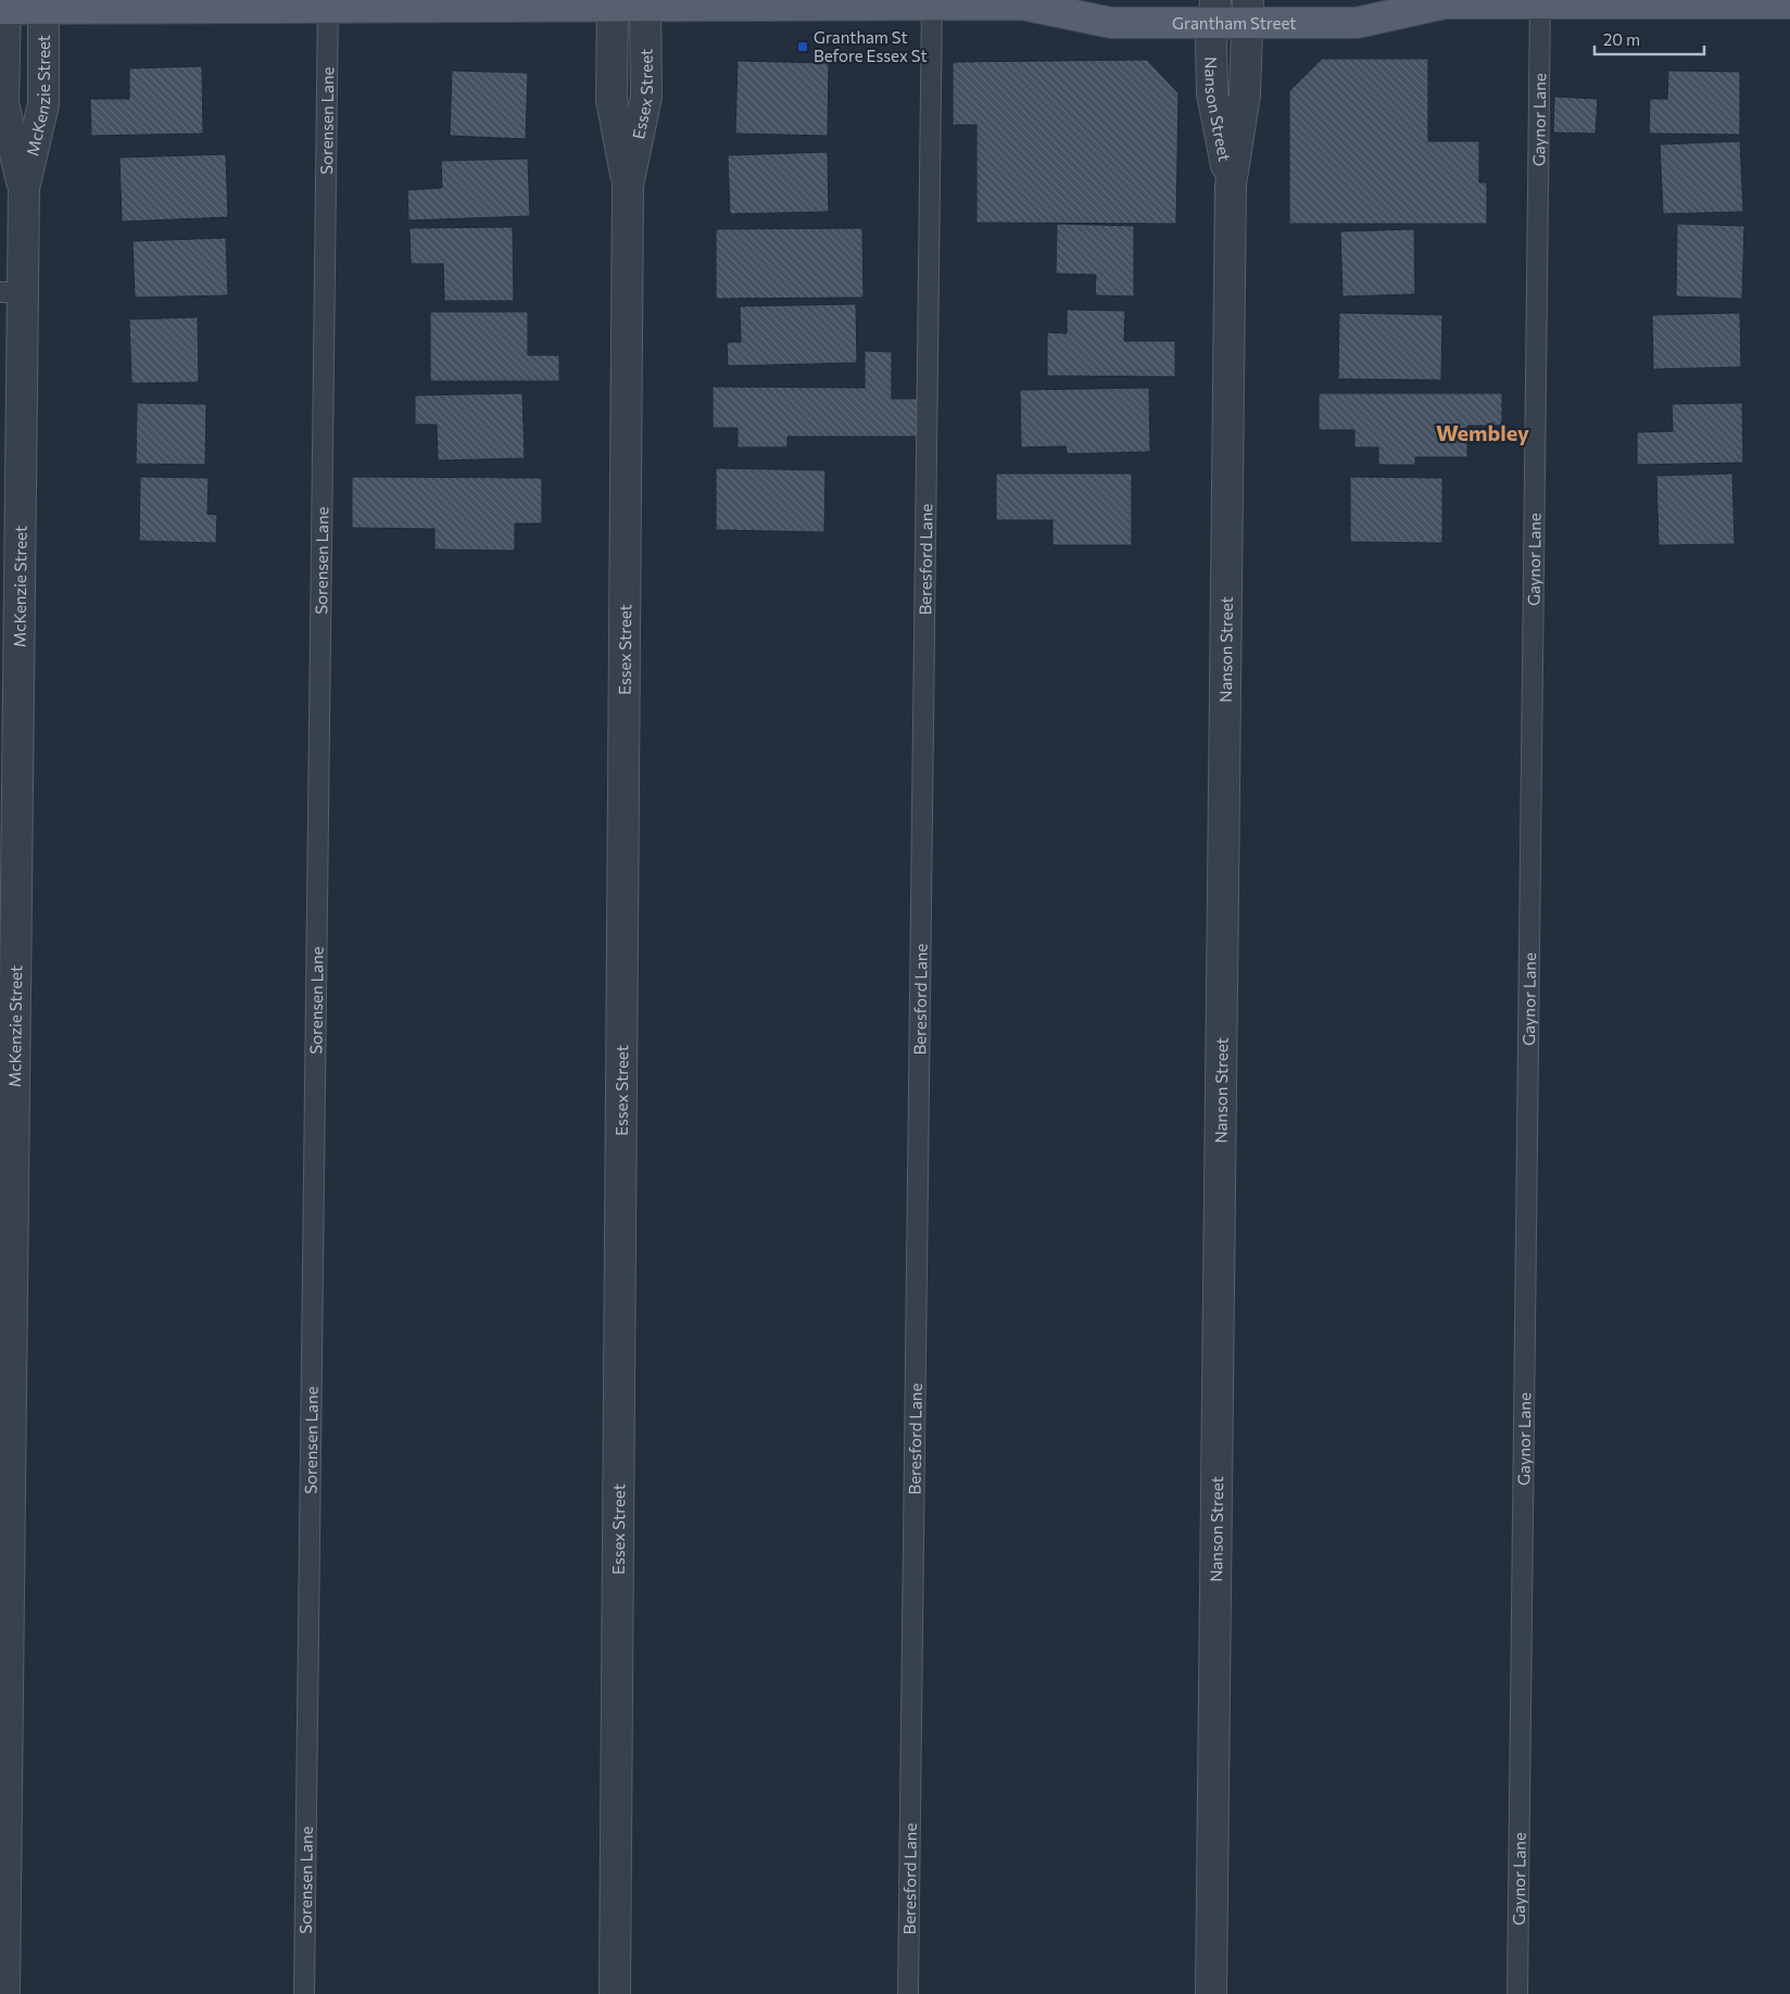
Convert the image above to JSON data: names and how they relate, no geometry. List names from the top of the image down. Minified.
{"streets":{"main road":["Grantham Street"],"street":["Essex Street","McKenzie Street","Nanson Street"],"lane":["Gaynor Lane","Sorensen Lane","Beresford Lane"]},"crossings":[["Grantham Street","Essex Street"],["Grantham Street","McKenzie Street"],["Grantham Street","Nanson Street"],["Grantham Street","Gaynor Lane"],["Grantham Street","Sorensen Lane"],["Grantham Street","Beresford Lane"]],"districts":["Wembley"],"places":{"transit":["Grantham St Before Essex St"]},"scale_bar":"20 m"}
